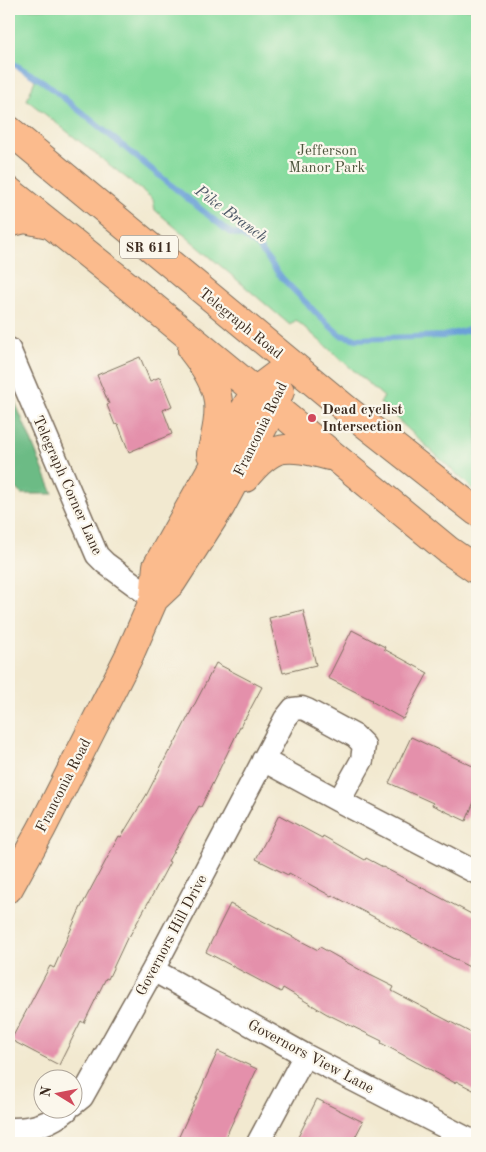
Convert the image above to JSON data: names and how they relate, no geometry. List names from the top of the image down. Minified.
{"streets":{"main road":["SR 611","Telegraph Road","Franconia Road"],"street":["Telegraph Corner Lane","Governors Hill Drive","Governors View Lane"]},"crossings":[["SR 611","Franconia Road"],["Telegraph Road","Franconia Road"],["Franconia Road","Telegraph Corner Lane"],["Governors Hill Drive","Governors View Lane"]],"water":["Pike Branch"],"parks":["Jefferson Manor Park"],"places":["Dead cyclist Intersection"],"north":"left"}
